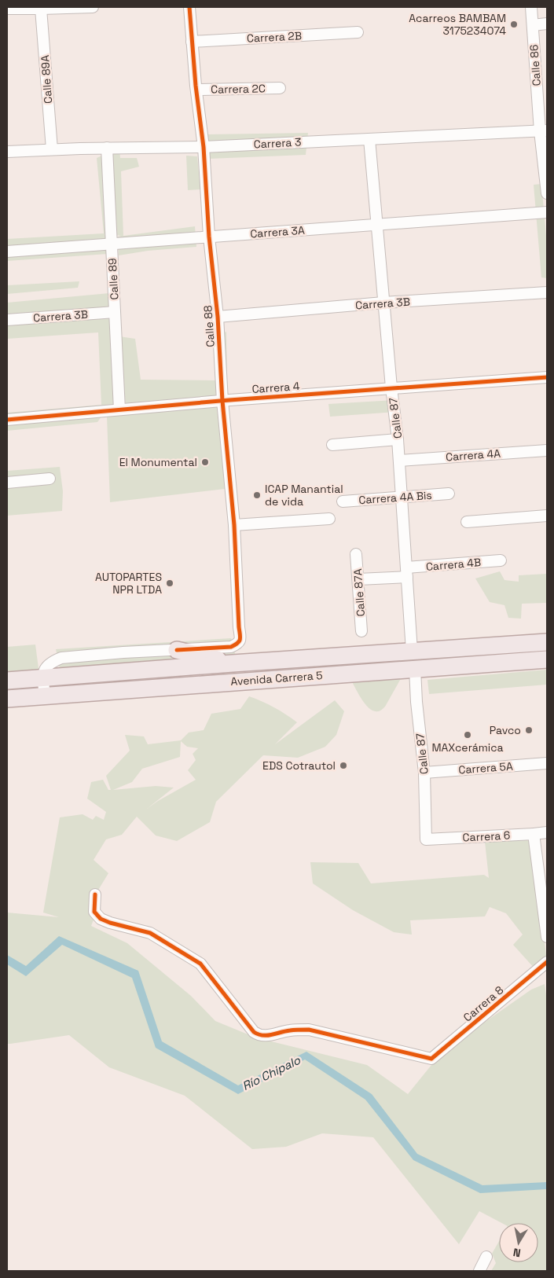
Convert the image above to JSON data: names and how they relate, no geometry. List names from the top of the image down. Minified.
{"streets":{"main road":["Avenida Carrera 5"],"street":["Carrera 2B","Calle 86","Calle 89A","Carrera 2C","Carrera 3","Carrera 3A","Calle 89","Carrera 3B","Calle 88","Carrera 4","Calle 87","Carrera 4A","Carrera 4A Bis","Carrera 4B","Calle 87A","Carrera 5A","Carrera 6","Carrera 8"]},"crossings":[["Carrera 2B","Calle 88"],["Calle 86","Carrera 3"],["Calle 89A","Carrera 3"],["Carrera 2C","Calle 88"],["Carrera 3","Calle 89"],["Carrera 3","Calle 88"],["Carrera 3","Calle 87"],["Carrera 3A","Calle 89"],["Carrera 3A","Calle 88"],["Carrera 3A","Calle 87"],["Calle 89","Carrera 3B"],["Calle 89","Carrera 4"],["Carrera 3B","Calle 88"],["Carrera 3B","Calle 87"],["Calle 88","Carrera 4"],["Carrera 4","Calle 87"],["Calle 87","Carrera 4A"],["Calle 87","Carrera 4A Bis"],["Calle 87","Carrera 4B"],["Calle 87","Avenida Carrera 5"],["Calle 87","Carrera 5A"],["Calle 87","Carrera 6"],["Carrera 4B","Calle 87A"]],"water":["Río Chipalo"],"places":["Acarreos BAMBAM 3175234074","El Monumental","ICAP Manantial de vida","AUTOPARTES NPR LTDA","Pavco","MAXcerámica","EDS Cotrautol"],"north":"bottom"}
